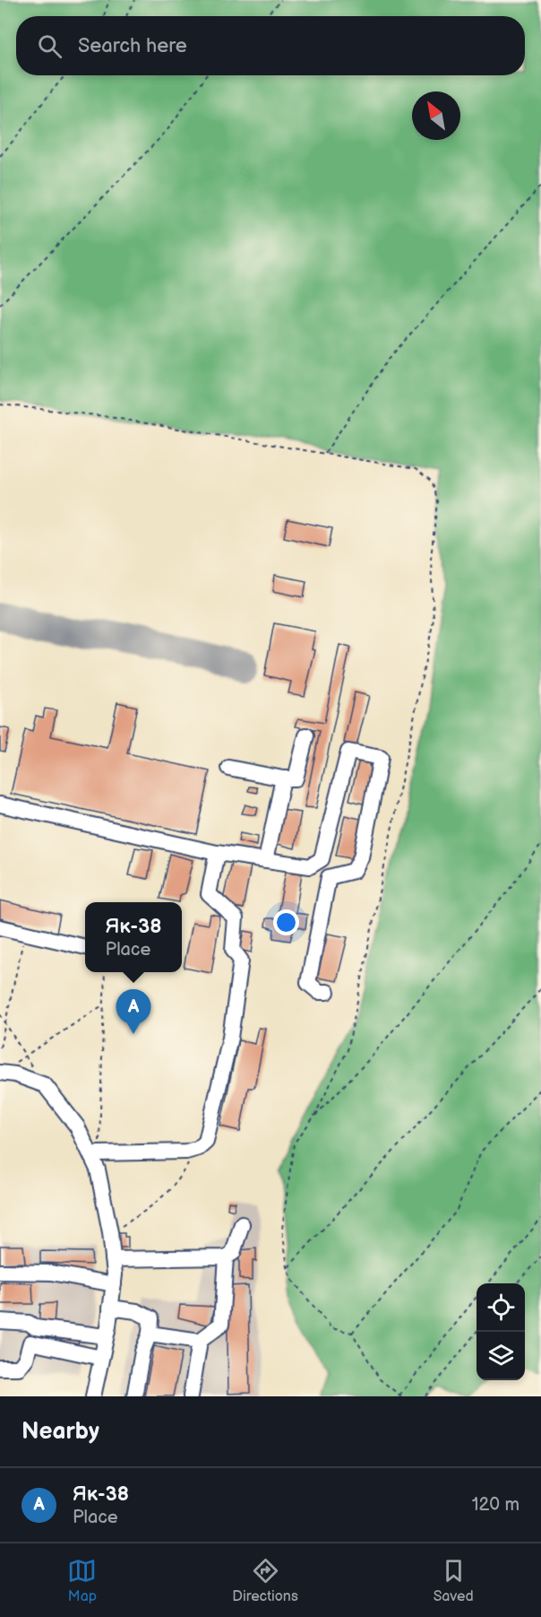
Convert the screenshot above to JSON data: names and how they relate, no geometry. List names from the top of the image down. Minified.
{"north":"top left","page":{"search":"Search here","popup":["Як-38","Place"],"pins":"A","heading":"Nearby","list":[{"mark":"A","name":"Як-38","note":"Place","value":"120 m"}],"nav":["Map","Directions","Saved"]}}
